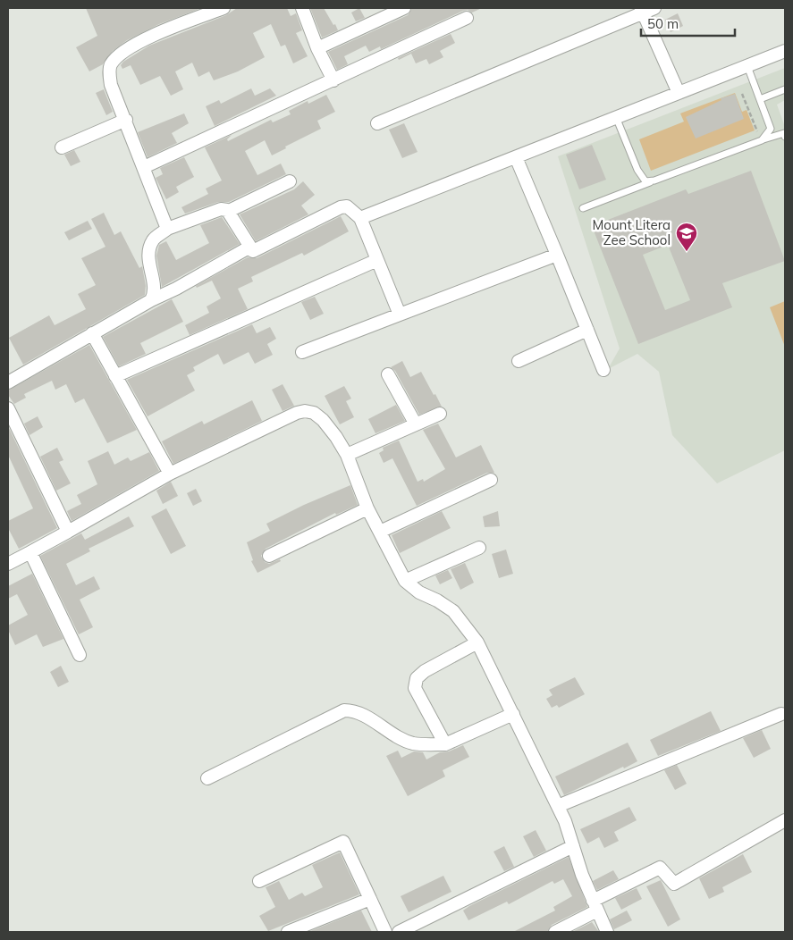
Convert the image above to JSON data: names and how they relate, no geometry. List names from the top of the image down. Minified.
{"places":{"school or university":["Mount Litera Zee School"]},"scale_bar":"50 m"}
